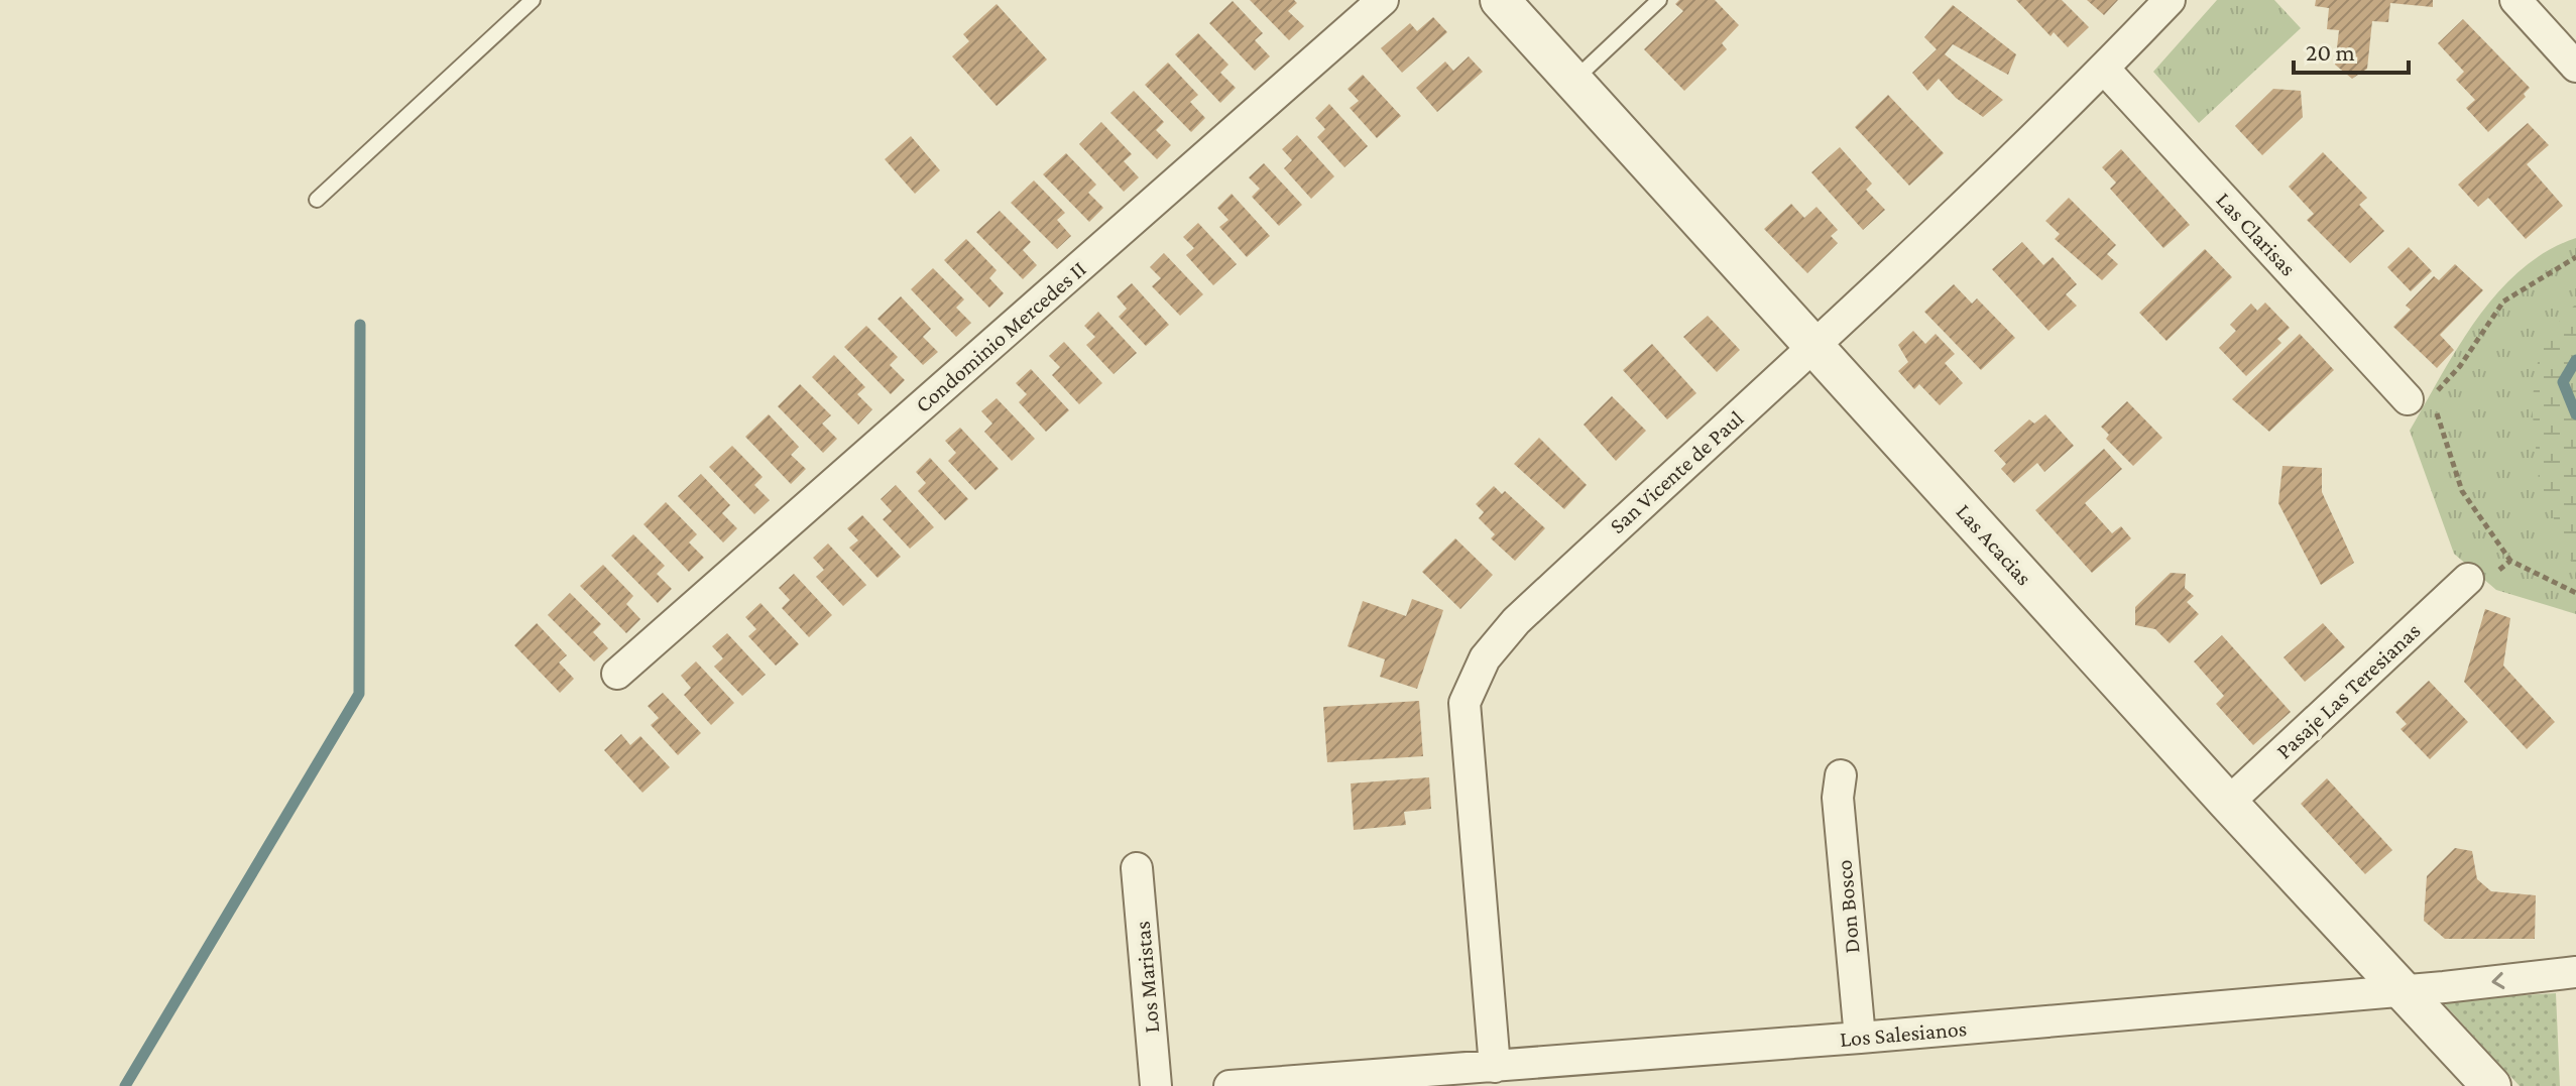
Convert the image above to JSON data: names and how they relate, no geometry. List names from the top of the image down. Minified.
{"streets":{"street":["Las Clarisas","Condominio Mercedes II","San Vicente de Paul","Las Acacias","Pasaje Las Teresianas","Don Bosco","Los Maristas","Los Salesianos"]},"crossings":[["Las Clarisas","San Vicente de Paul"],["San Vicente de Paul","Las Acacias"],["San Vicente de Paul","Los Salesianos"],["Las Acacias","Pasaje Las Teresianas"],["Las Acacias","Los Salesianos"],["Don Bosco","Los Salesianos"]],"scale_bar":"20 m"}
